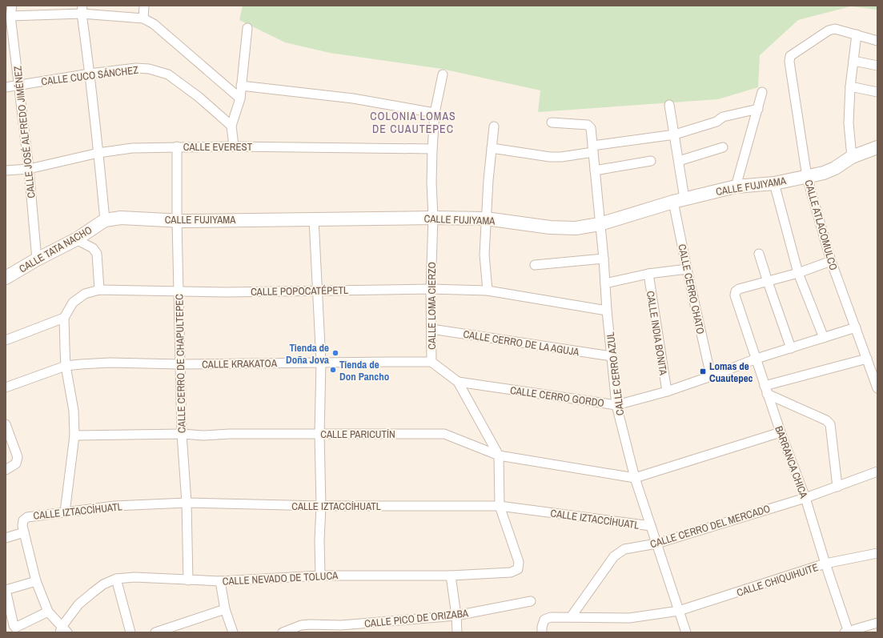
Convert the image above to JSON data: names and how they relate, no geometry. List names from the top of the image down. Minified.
{"streets":{"street":["CALLE CUCO SÁNCHEZ","CALLE JOSÉ ALFREDO JIMÉNEZ","CALLE EVEREST","CALLE FUJIYAMA","CALLE ATLACOMULCO","CALLE TATA NACHO","CALLE CERRO CHATO","CALLE POPOCATÉPETL","CALLE LOMA CIERZO","CALLE INDIA BONITA","CALLE CERRO DE LA AGUJA","CALLE CERRO DE CHAPULTEPEC","CALLE KRAKATOA","CALLE CERRO AZUL","CALLE CERRO GORDO","CALLE PARICUTÍN","BARRANCA CHICA","CALLE IZTACCÍHUATL","CALLE CERRO DEL MERCADO","CALLE NEVADO DE TOLUCA","CALLE CHIQUIHUITE","CALLE PICO DE ORIZABA"]},"crossings":[["CALLE CUCO SÁNCHEZ","CALLE JOSÉ ALFREDO JIMÉNEZ"],["CALLE JOSÉ ALFREDO JIMÉNEZ","CALLE EVEREST"],["CALLE JOSÉ ALFREDO JIMÉNEZ","CALLE TATA NACHO"],["CALLE EVEREST","CALLE LOMA CIERZO"],["CALLE EVEREST","CALLE CERRO DE CHAPULTEPEC"],["CALLE FUJIYAMA","CALLE ATLACOMULCO"],["CALLE FUJIYAMA","CALLE TATA NACHO"],["CALLE FUJIYAMA","CALLE CERRO CHATO"],["CALLE FUJIYAMA","CALLE LOMA CIERZO"],["CALLE FUJIYAMA","CALLE CERRO DE CHAPULTEPEC"],["CALLE FUJIYAMA","CALLE CERRO AZUL"],["CALLE ATLACOMULCO","CALLE CERRO GORDO"],["CALLE CERRO CHATO","CALLE CERRO GORDO"],["CALLE POPOCATÉPETL","CALLE LOMA CIERZO"],["CALLE POPOCATÉPETL","CALLE CERRO DE CHAPULTEPEC"],["CALLE POPOCATÉPETL","CALLE CERRO AZUL"],["CALLE LOMA CIERZO","CALLE CERRO DE LA AGUJA"],["CALLE LOMA CIERZO","CALLE KRAKATOA"],["CALLE LOMA CIERZO","CALLE CERRO GORDO"],["CALLE LOMA CIERZO","CALLE PARICUTÍN"],["CALLE LOMA CIERZO","CALLE IZTACCÍHUATL"],["CALLE LOMA CIERZO","CALLE NEVADO DE TOLUCA"],["CALLE INDIA BONITA","CALLE CERRO GORDO"],["CALLE CERRO DE LA AGUJA","CALLE CERRO AZUL"],["CALLE CERRO DE CHAPULTEPEC","CALLE KRAKATOA"],["CALLE CERRO DE CHAPULTEPEC","CALLE PARICUTÍN"],["CALLE CERRO DE CHAPULTEPEC","CALLE IZTACCÍHUATL"],["CALLE CERRO DE CHAPULTEPEC","CALLE NEVADO DE TOLUCA"],["CALLE CERRO AZUL","CALLE CERRO GORDO"],["CALLE CERRO AZUL","CALLE PARICUTÍN"],["CALLE CERRO AZUL","CALLE IZTACCÍHUATL"],["CALLE CERRO AZUL","CALLE CERRO DEL MERCADO"],["CALLE CERRO AZUL","CALLE CHIQUIHUITE"],["CALLE CERRO GORDO","BARRANCA CHICA"],["BARRANCA CHICA","CALLE CERRO DEL MERCADO"],["BARRANCA CHICA","CALLE CHIQUIHUITE"]],"districts":["COLONIA LOMAS DE CUAUTEPEC"],"places":{"other":["Tienda de Doña Jova","Tienda de Don Pancho"],"transit":["Lomas de Cuautepec"]}}
